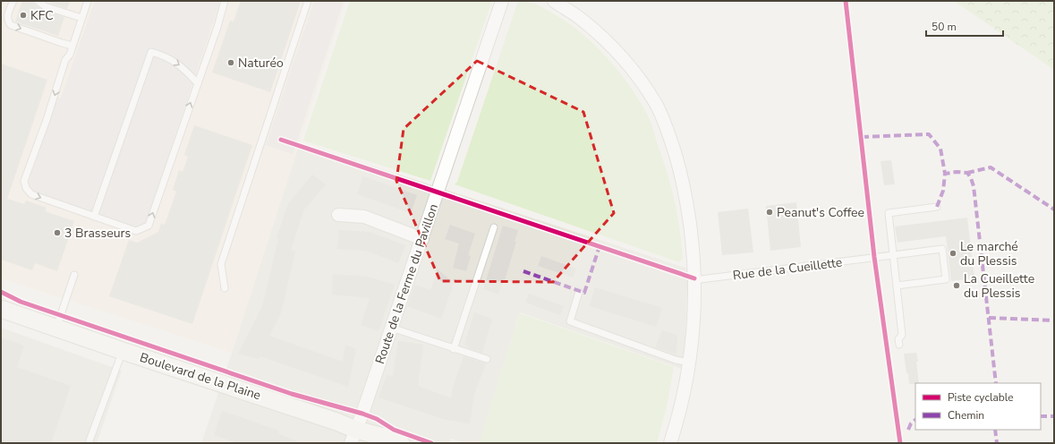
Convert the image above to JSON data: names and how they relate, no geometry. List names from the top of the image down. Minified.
{"streets":{"main road":["Boulevard de la Plaine"],"street":["Route de la Ferme du Pavillon"],"lane":["Rue de la Cueillette"]},"crossings":[["Route de la Ferme du Pavillon","Boulevard de la Plaine"]],"places":["KFC","Naturéo","Peanut's Coffee","3 Brasseurs","Le marché du Plessis","La Cueillette du Plessis"],"legend":["Piste cyclable","Chemin"],"scale_bar":"50 m"}
